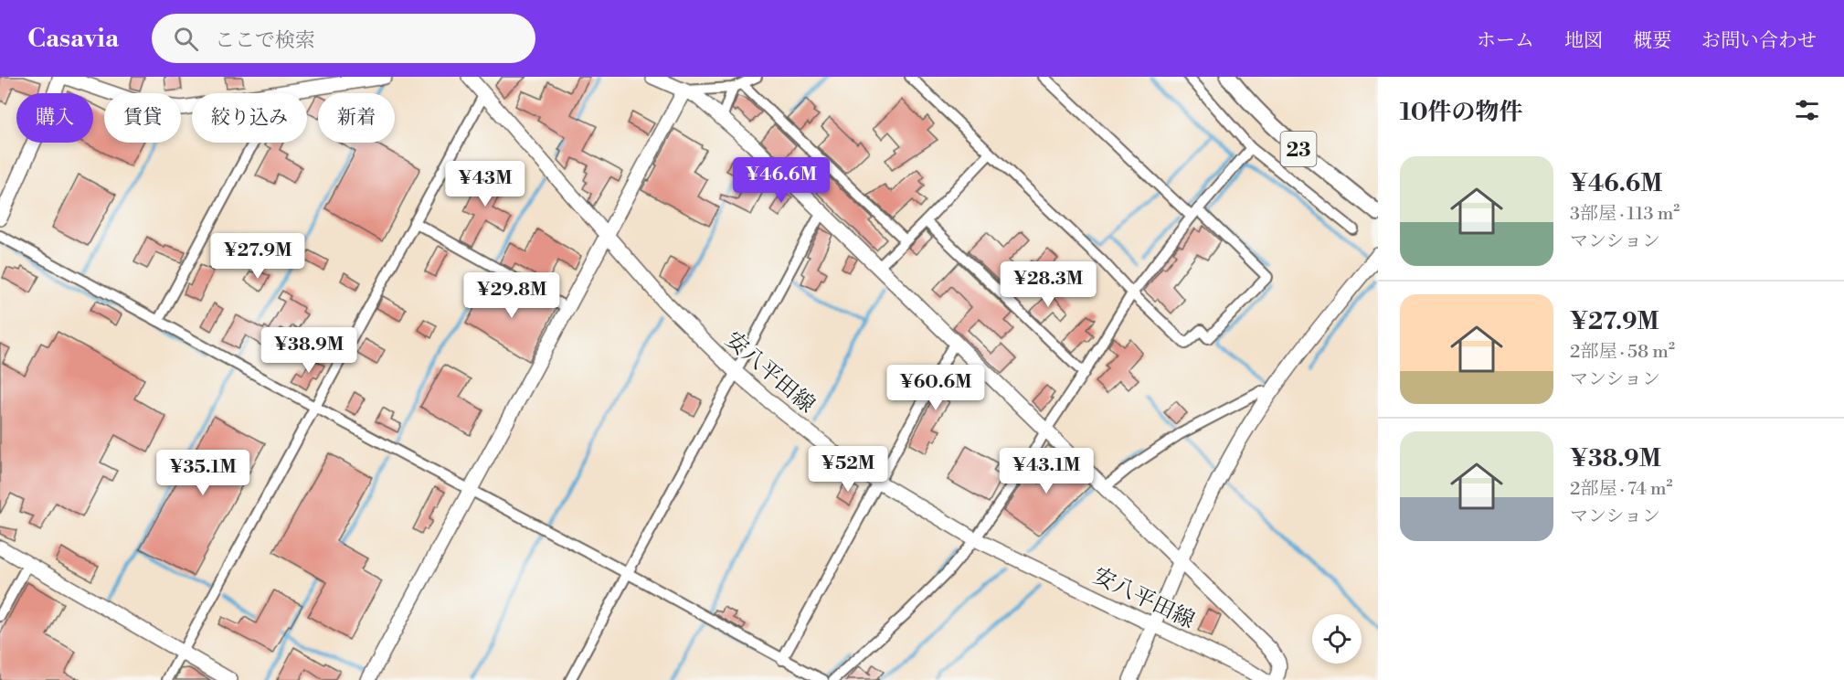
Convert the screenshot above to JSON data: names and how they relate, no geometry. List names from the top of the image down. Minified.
{"streets":{"main road":["23"],"street":["安八平田線"]},"page":{"header":"Casavia","search":"ここで検索","nav":["ホーム","地図","概要","お問い合わせ"],"heading":"10件の物件","chip":["購入","賃貸","絞り込み","新着"],"list":[{"name":"¥46.6M","note":"3部屋 · 113 m² · マンション"},{"name":"¥27.9M","note":"2部屋 · 58 m² · マンション"},{"name":"¥38.9M","note":"2部屋 · 74 m² · マンション"}],"price":["¥46.6M","¥43M","¥27.9M","¥28.3M","¥29.8M","¥38.9M","¥60.6M","¥52M","¥43.1M","¥35.1M"]}}
